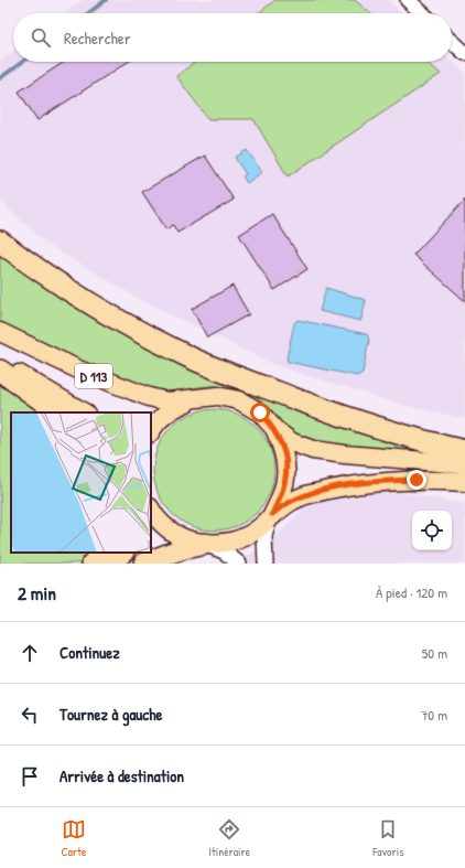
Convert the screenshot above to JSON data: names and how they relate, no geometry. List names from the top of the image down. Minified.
{"streets":{"main road":["D 113"]},"page":{"search":"Rechercher","heading":["2 min","À pied · 120 m"],"list":[["Continuez","50 m"],["Tournez à gauche","70 m"],"Arrivée à destination"],"nav":["Carte","Itinéraire","Favoris"]}}
